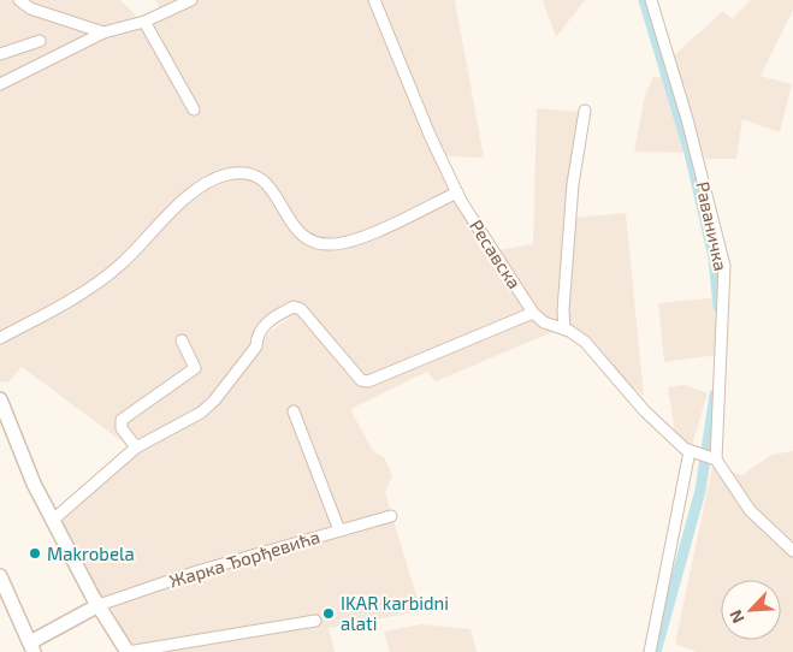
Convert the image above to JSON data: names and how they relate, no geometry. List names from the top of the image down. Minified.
{"streets":{"street":["Раваничка","Ресавска","Жарка Ђорђевића"]},"places":["Makrobela","IKAR karbidni alati"],"north":"bottom left"}
